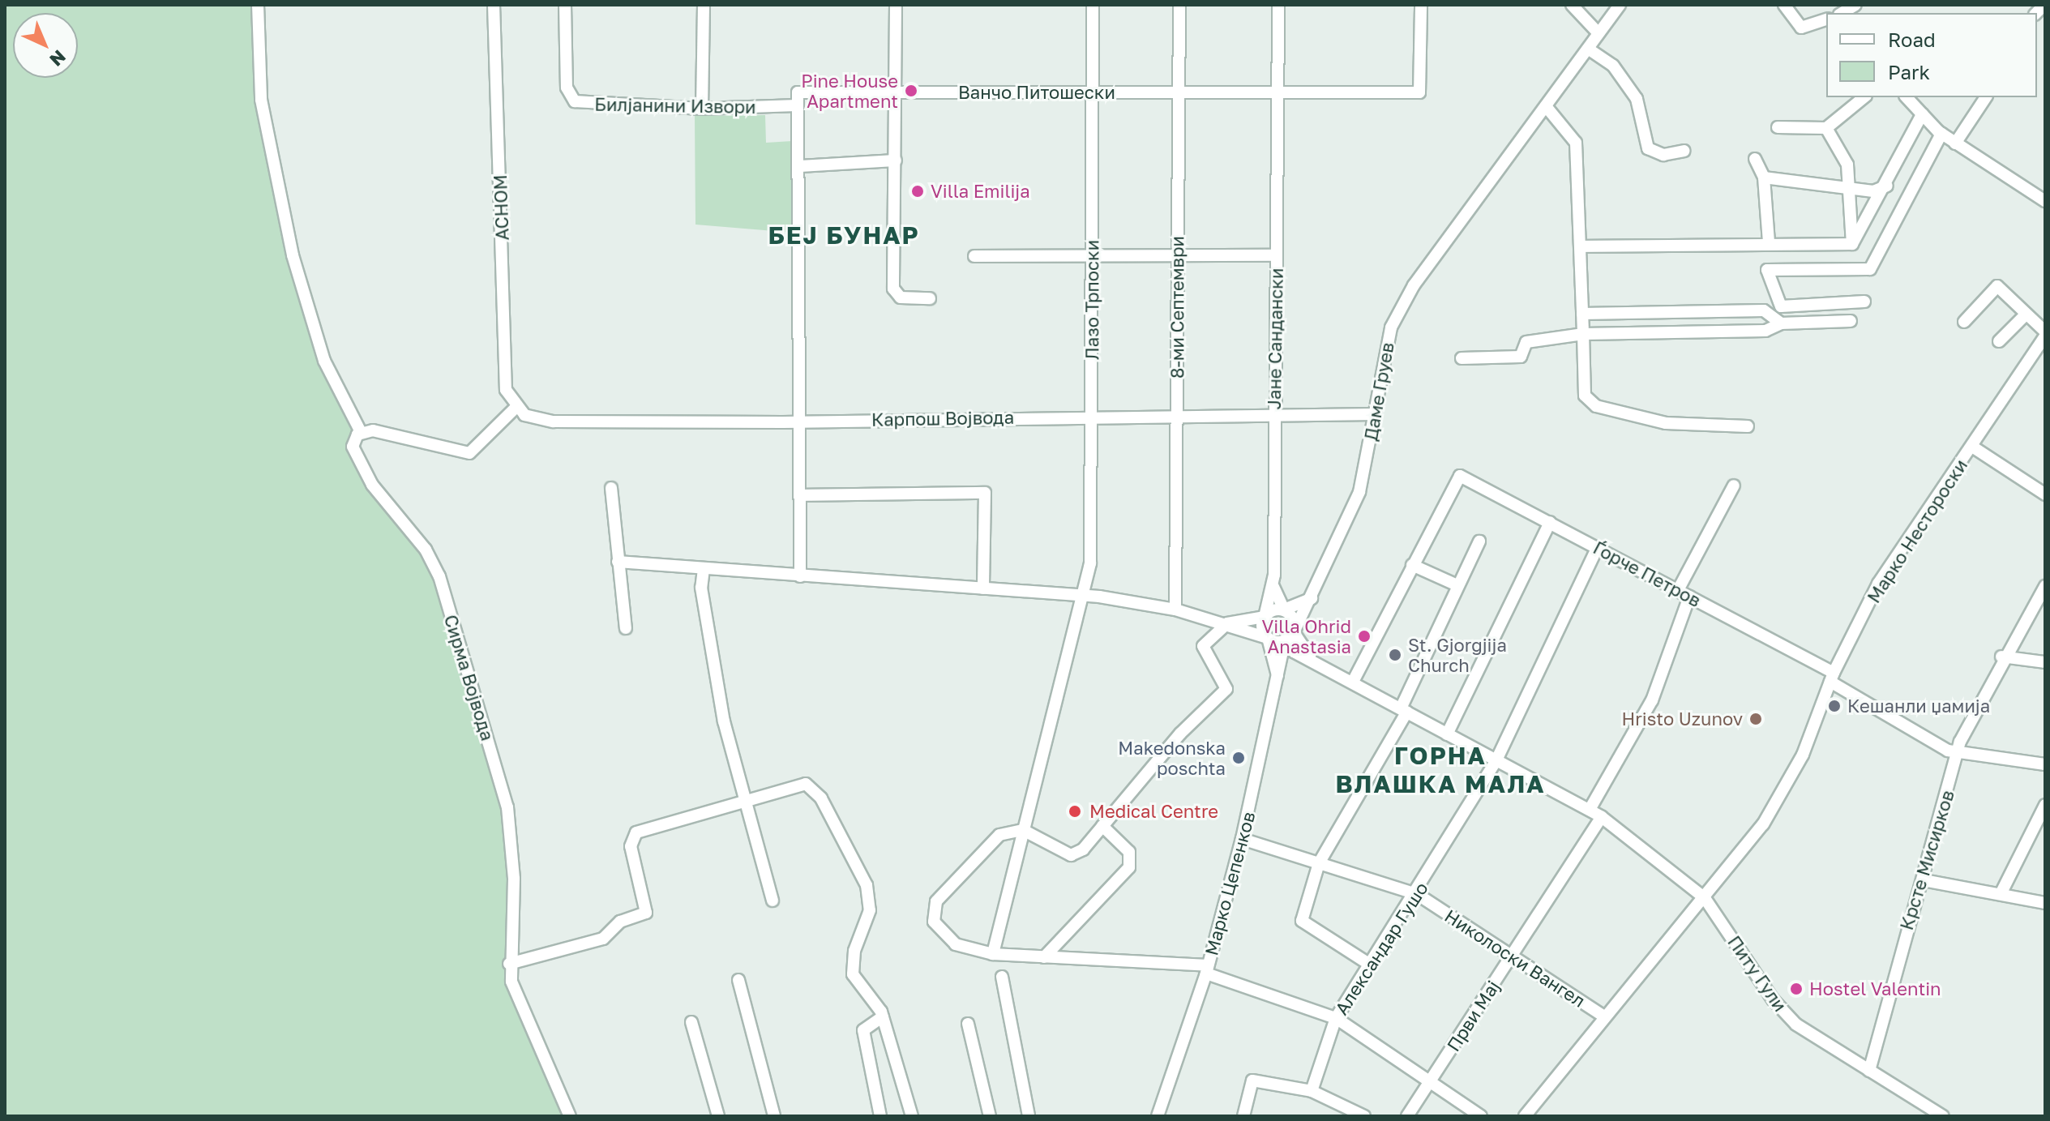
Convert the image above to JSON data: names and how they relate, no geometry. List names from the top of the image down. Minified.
{"streets":{"street":["Ванчо Питошески","Билјанини Извори","АСНОМ","Лазо Трпоски","8-ми Септември","Јане Сандански","Даме Груев","Карпош Војвода","Марко Нестороски","Ѓорче Петров","Сирма Војвода","Крсте Мисирков","Марко Цепенков","Александар Гушо","Николоски Вангел","Питу Гули","Први Мај"]},"crossings":[["Ванчо Питошески","Билјанини Извори"],["Ванчо Питошески","Лазо Трпоски"],["Ванчо Питошески","8-ми Септември"],["Ванчо Питошески","Јане Сандански"],["АСНОМ","Карпош Војвода"],["Лазо Трпоски","Карпош Војвода"],["8-ми Септември","Карпош Војвода"],["Јане Сандански","Даме Груев"],["Јане Сандански","Карпош Војвода"],["Јане Сандански","Марко Цепенков"],["Јане Сандански","Питу Гули"],["Даме Груев","Карпош Војвода"],["Даме Груев","Марко Цепенков"],["Марко Нестороски","Ѓорче Петров"],["Марко Нестороски","Николоски Вангел"],["Марко Нестороски","Питу Гули"],["Ѓорче Петров","Крсте Мисирков"],["Крсте Мисирков","Питу Гули"],["Марко Цепенков","Николоски Вангел"],["Александар Гушо","Николоски Вангел"],["Александар Гушо","Питу Гули"],["Николоски Вангел","Први Мај"],["Питу Гули","Први Мај"]],"districts":["БЕЈ БУНАР","ГОРНА ВЛАШКА МАЛА"],"places":["Pine House Apartment","Villa Emilija","Villa Ohrid Anastasia","St. Gjorgjija Church","Кешанли џамија","Hristo Uzunov","Makedonska poschta","Medical Centre","Hostel Valentin"],"legend":["Road","Park"],"north":"bottom right"}
